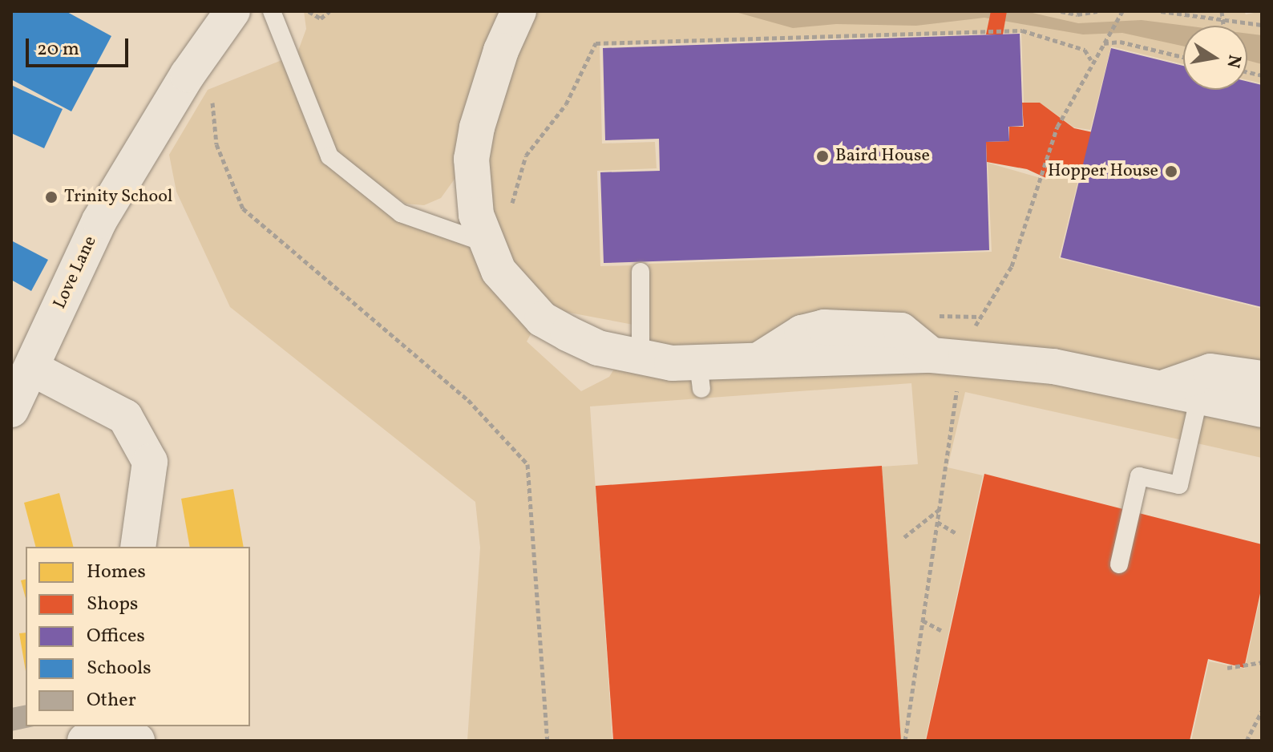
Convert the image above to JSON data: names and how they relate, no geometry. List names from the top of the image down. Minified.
{"streets":{"street":["Love Lane"]},"places":["Baird House","Hopper House","Trinity School"],"legend":["Homes","Shops","Offices","Schools","Other"],"scale_bar":"20 m","north":"right"}
